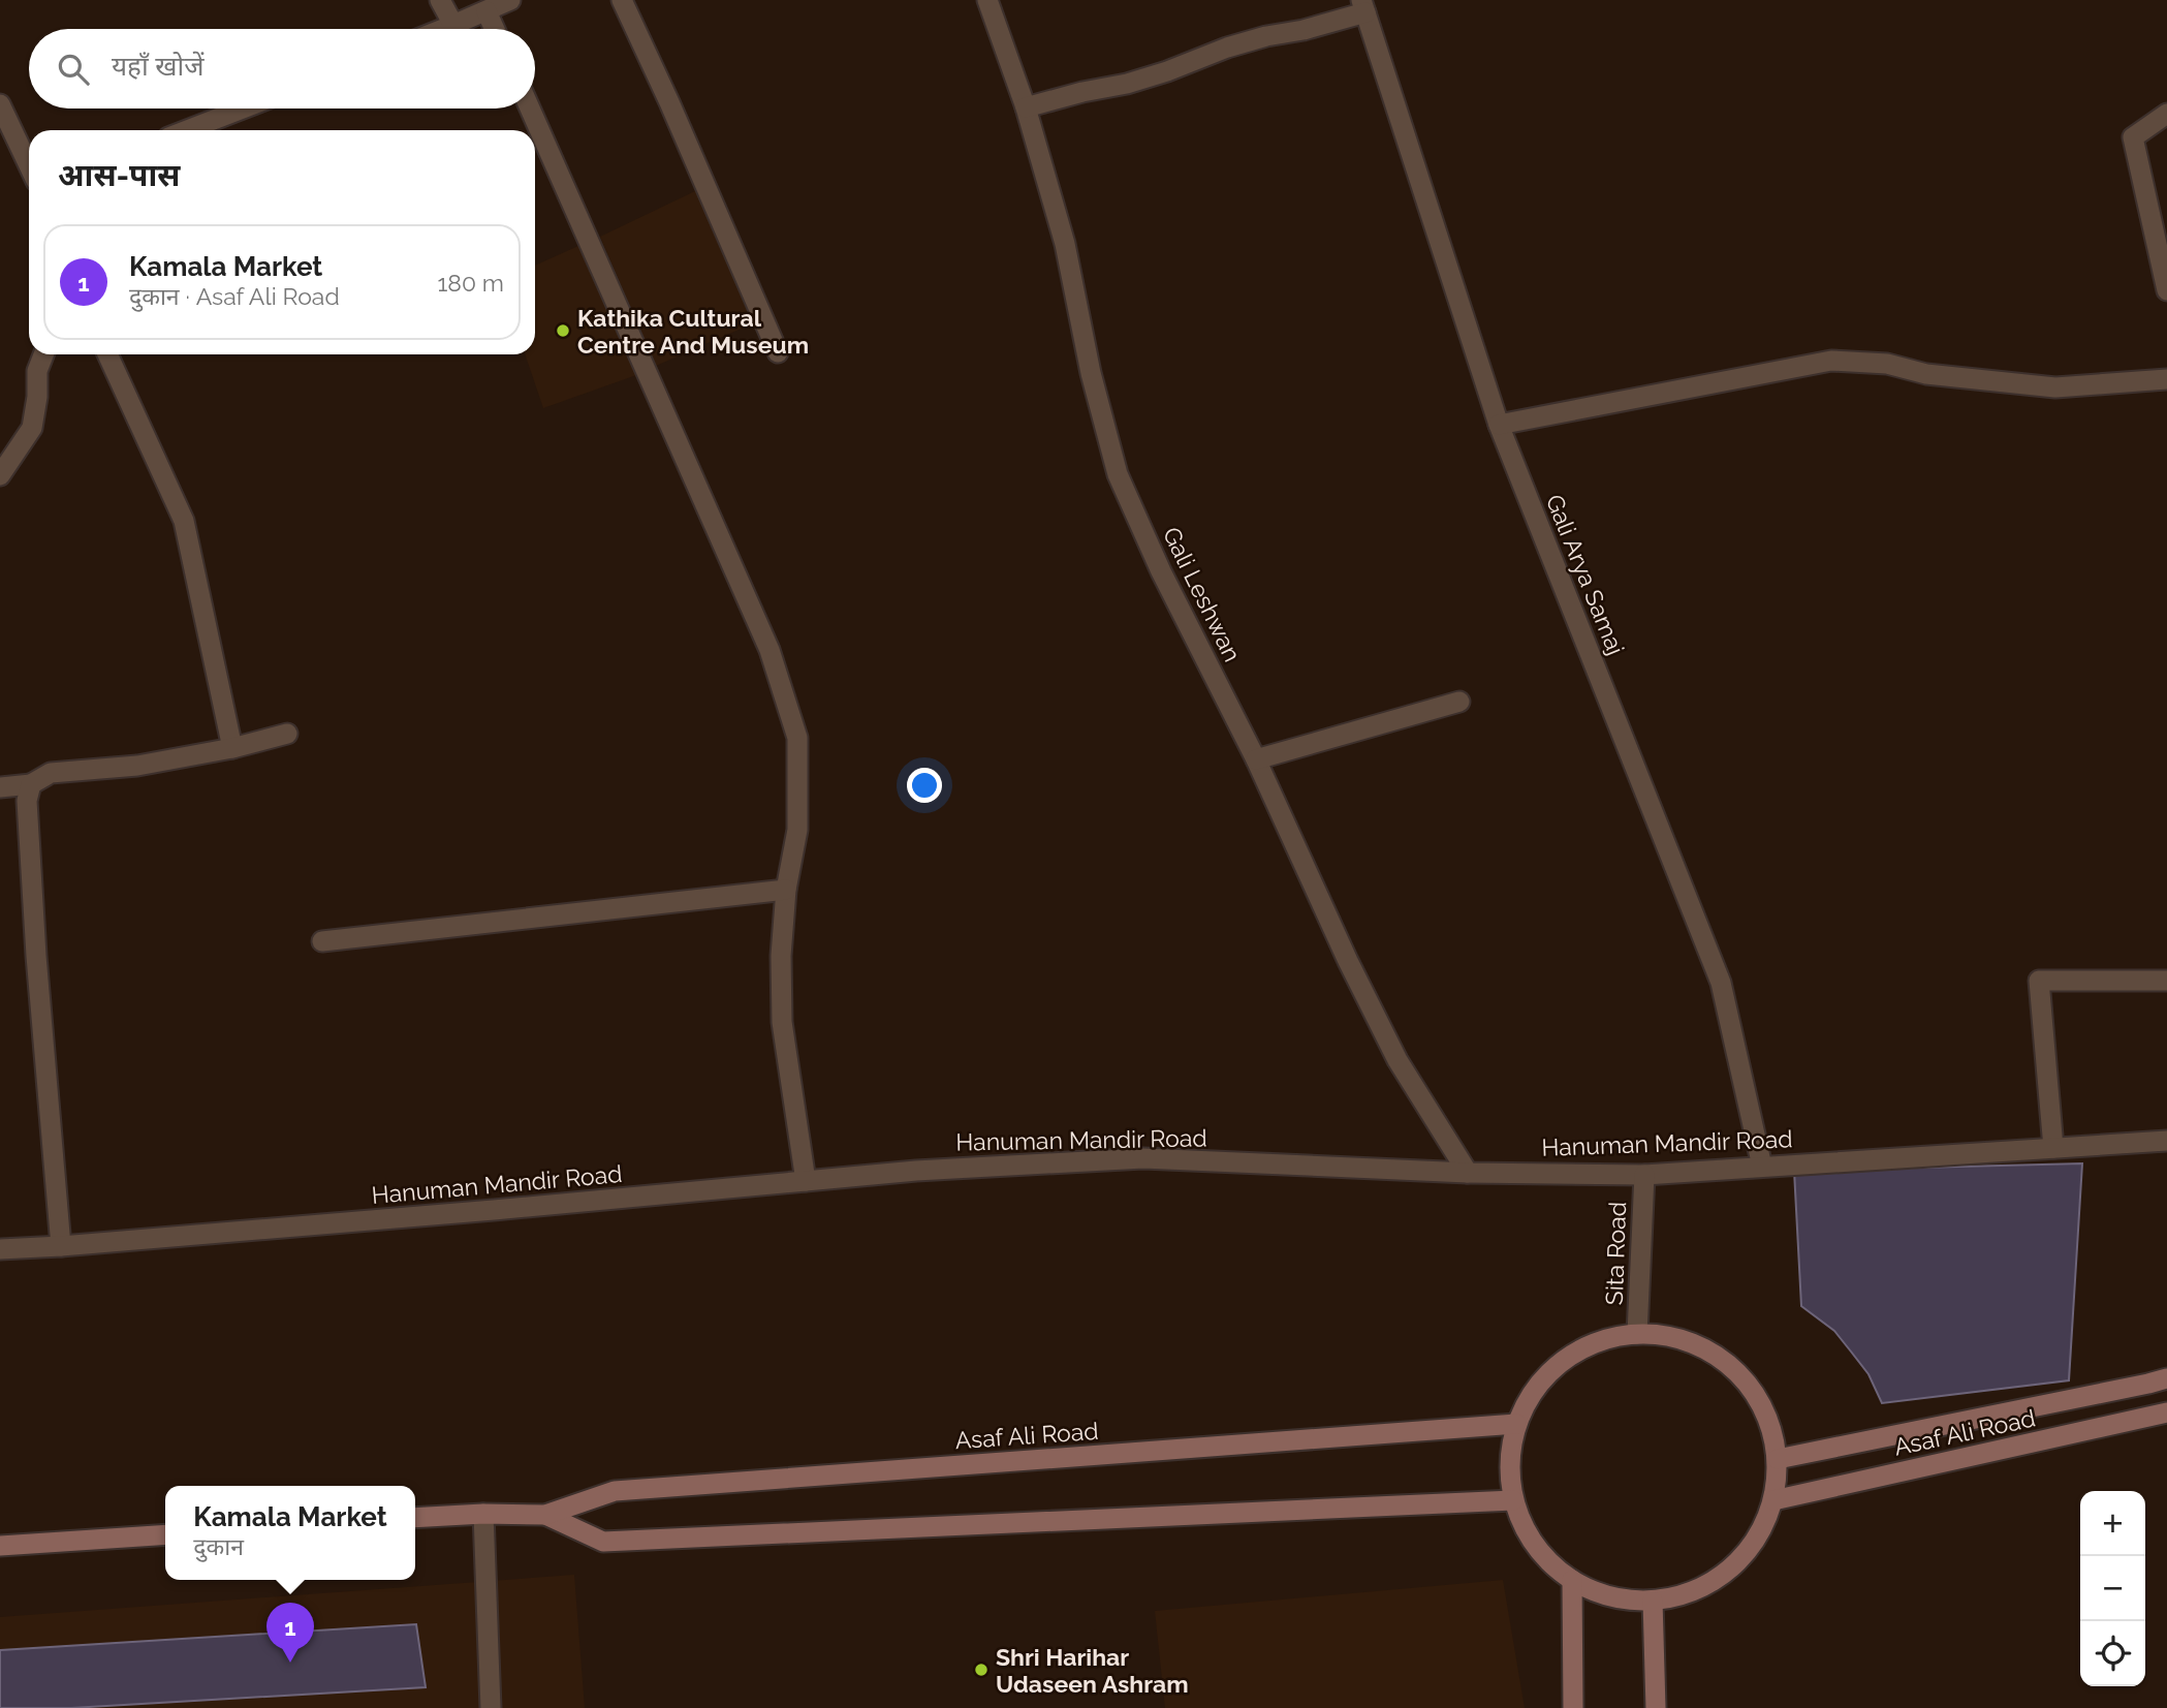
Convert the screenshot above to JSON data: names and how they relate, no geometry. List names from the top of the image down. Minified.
{"streets":{"main road":["Asaf Ali Road"],"street":["Gali Arya Samaj","Gali Leshwan","Hanuman Mandir Road","Sita Road"]},"crossings":[["Gali Arya Samaj","Hanuman Mandir Road"],["Gali Leshwan","Hanuman Mandir Road"],["Hanuman Mandir Road","Sita Road"]],"places":["Kathika Cultural Centre And Museum","Shri Harihar Udaseen Ashram"],"page":{"search":"यहाँ खोजें","heading":"आस-पास","list":[{"mark":"1","name":"Kamala Market","note":"दुकान · Asaf Ali Road","value":"180 m"}],"popup":["Kamala Market","दुकान"],"map_buttons":["+","−"],"pins":"1"}}
